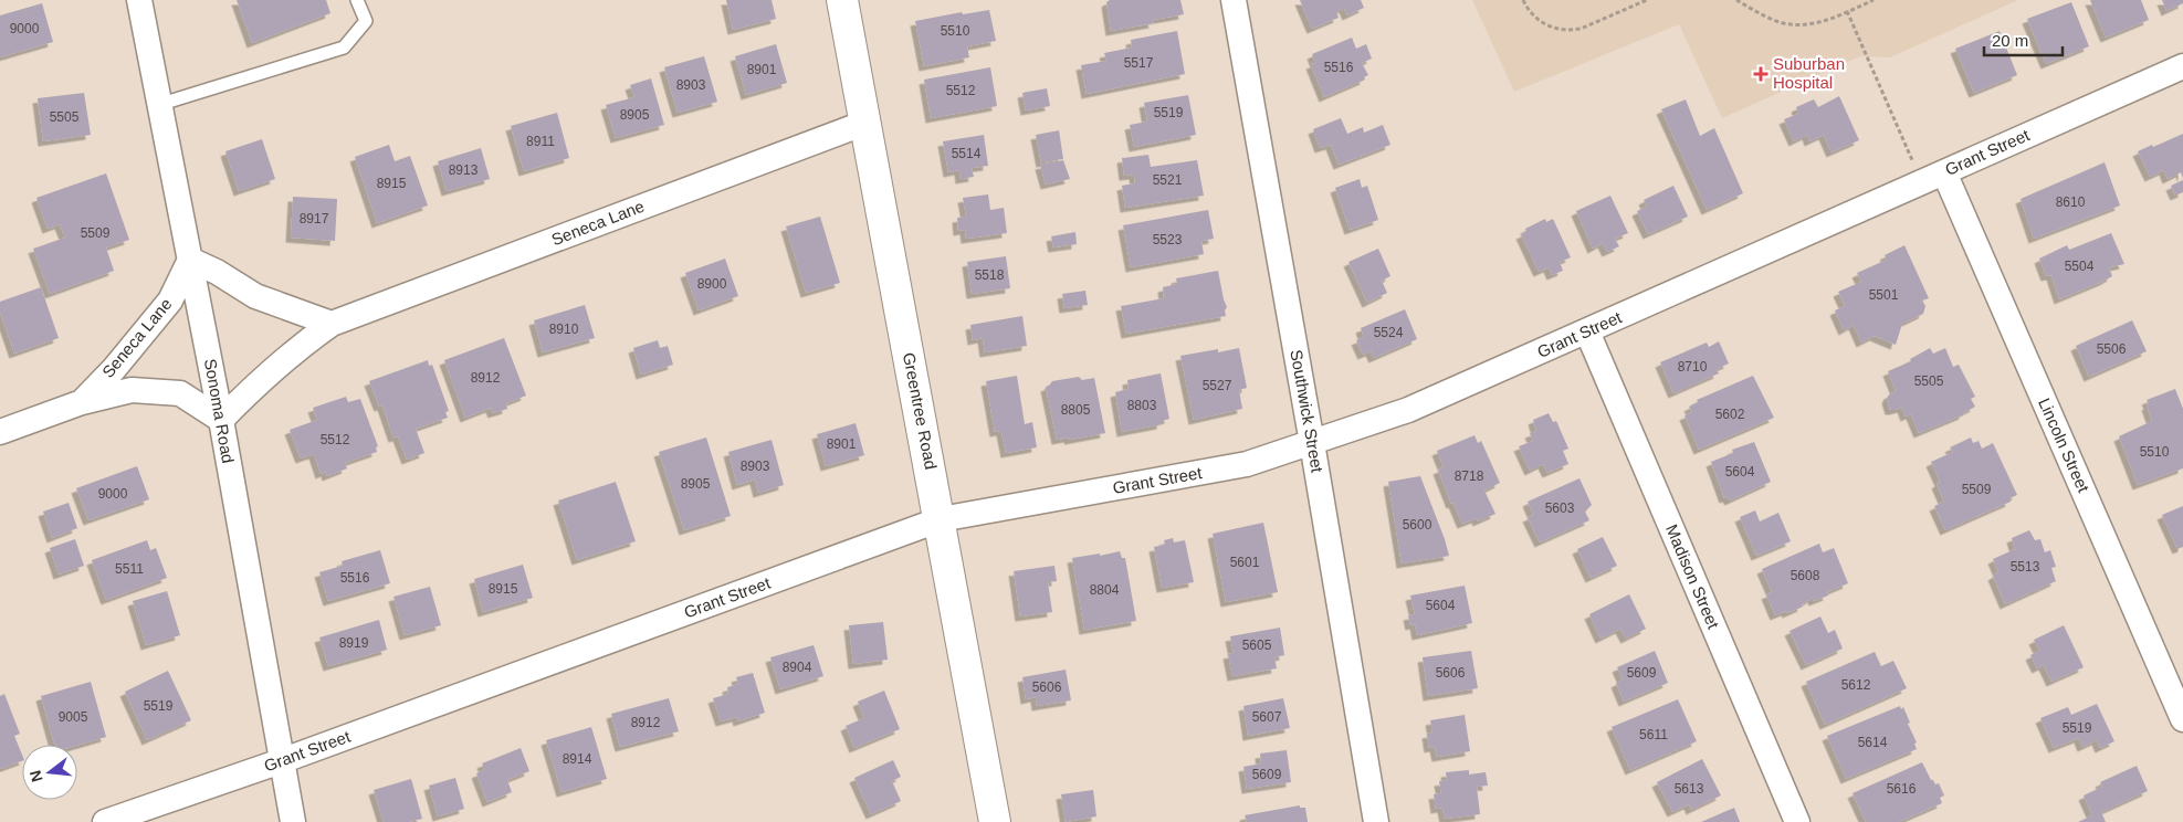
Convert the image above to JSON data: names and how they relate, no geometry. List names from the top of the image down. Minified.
{"streets":{"street":["Grant Street","Seneca Lane","Sonoma Road","Greentree Road","Southwick Street","Lincoln Street","Madison Street"]},"crossings":[["Grant Street","Sonoma Road"],["Grant Street","Greentree Road"],["Grant Street","Southwick Street"],["Grant Street","Lincoln Street"],["Grant Street","Madison Street"],["Seneca Lane","Sonoma Road"],["Seneca Lane","Greentree Road"]],"places":{"health":["Suburban Hospital"]},"house_numbers":["9000","5510","5517","5516","8901","8903","5512","5519","8905","5505","8911","5514","8913","5521","8915","8610","8917","5509","5523","5504","5518","8900","5501","8910","5524","5506","8710","8912","5505","5527","8803","8805","5602","5512","8901","5510","8903","5604","8718","8905","5509","9000","5603","5600","5601","5513","5511","5608","5516","8915","8804","5604","8919","5605","8904","5606","5609","5612","5606","5519","9005","5607","8912","5519","5611","5614","8914","5609","5613","5616"],"scale_bar":"20 m","north":"left"}
